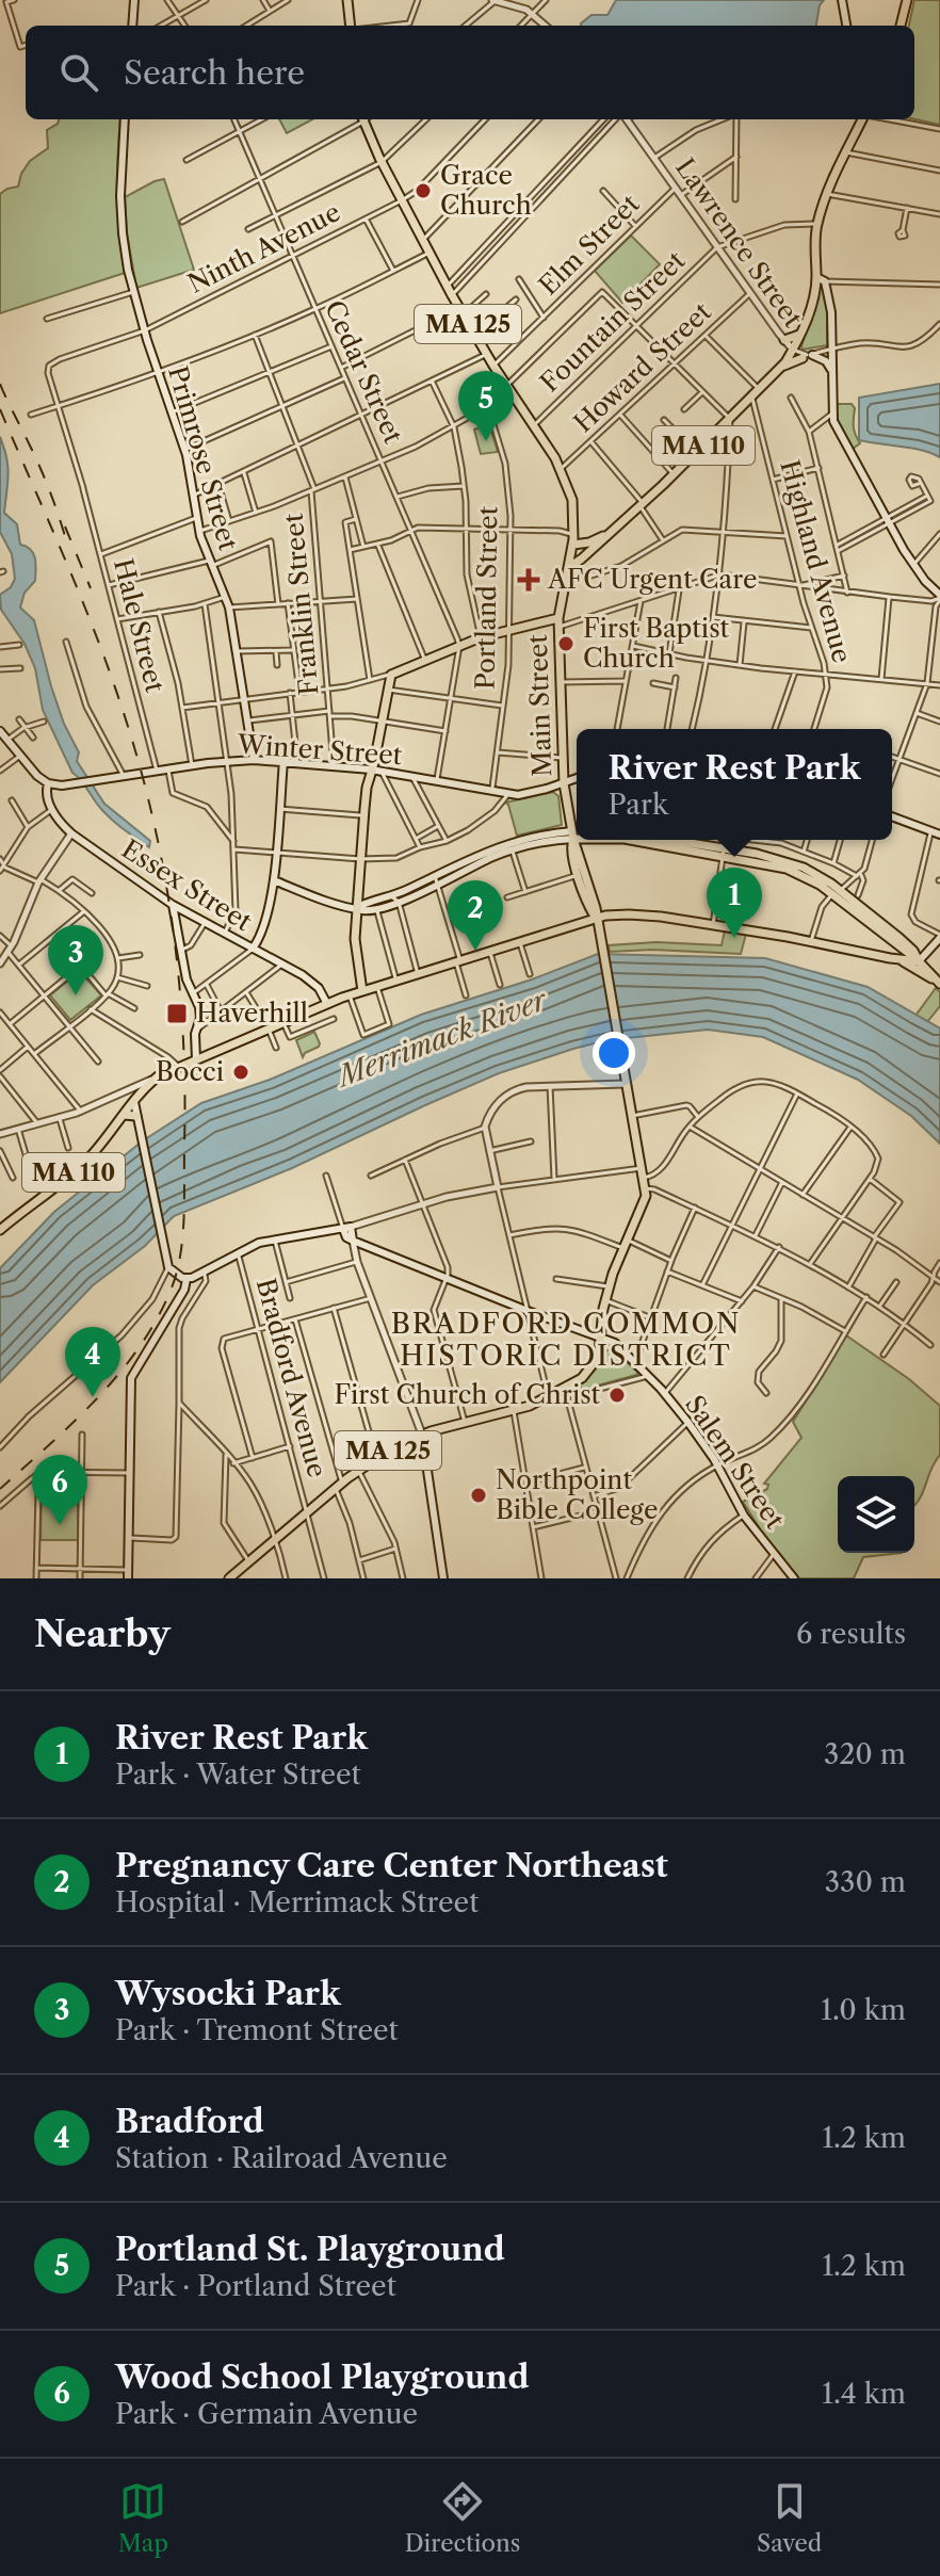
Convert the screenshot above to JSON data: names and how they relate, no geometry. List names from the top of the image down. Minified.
{"streets":{"main road":["MA 125","MA 110","Primrose Street","Main Street","Winter Street","Essex Street","Salem Street"],"street":["Lawrence Street","Elm Street","Ninth Avenue","Fountain Street","Howard Street","Cedar Street","Highland Avenue","Portland Street","Franklin Street","Hale Street","Bradford Avenue"]},"crossings":[["Lawrence Street","Elm Street"],["Lawrence Street","Fountain Street"],["Lawrence Street","Howard Street"],["Lawrence Street","MA 110"],["Elm Street","Main Street"],["Ninth Avenue","Cedar Street"],["Ninth Avenue","Primrose Street"],["Ninth Avenue","Hale Street"],["Ninth Avenue","Main Street"],["Fountain Street","MA 110"],["Fountain Street","Main Street"],["MA 125","Bradford Avenue"],["MA 125","Salem Street"],["Howard Street","Main Street"],["MA 110","Highland Avenue"],["MA 110","Main Street"],["MA 110","Essex Street"],["Primrose Street","Winter Street"],["Portland Street","Winter Street"],["Franklin Street","Winter Street"],["Hale Street","Winter Street"],["Main Street","Winter Street"],["Winter Street","Essex Street"]],"districts":["BRADFORD COMMON HISTORIC DISTRICT"],"water":["Merrimack River"],"places":{"other":["Grace Church","First Baptist Church","Bocci","First Church of Christ","Northpoint Bible College"],"health":["AFC Urgent Care"],"transit":["Haverhill"]},"page":{"search":"Search here","pins":["5","1","2","3","4","6"],"popup":["River Rest Park","Park"],"heading":["Nearby","6 results"],"list":[{"mark":"1","name":"River Rest Park","note":"Park · Water Street","value":"320 m"},{"mark":"2","name":"Pregnancy Care Center Northeast","note":"Hospital · Merrimack Street","value":"330 m"},{"mark":"3","name":"Wysocki Park","note":"Park · Tremont Street","value":"1.0 km"},{"mark":"4","name":"Bradford","note":"Station · Railroad Avenue","value":"1.2 km"},{"mark":"5","name":"Portland St. Playground","note":"Park · Portland Street","value":"1.2 km"},{"mark":"6","name":"Wood School Playground","note":"Park · Germain Avenue","value":"1.4 km"}],"nav":["Map","Directions","Saved"]}}
